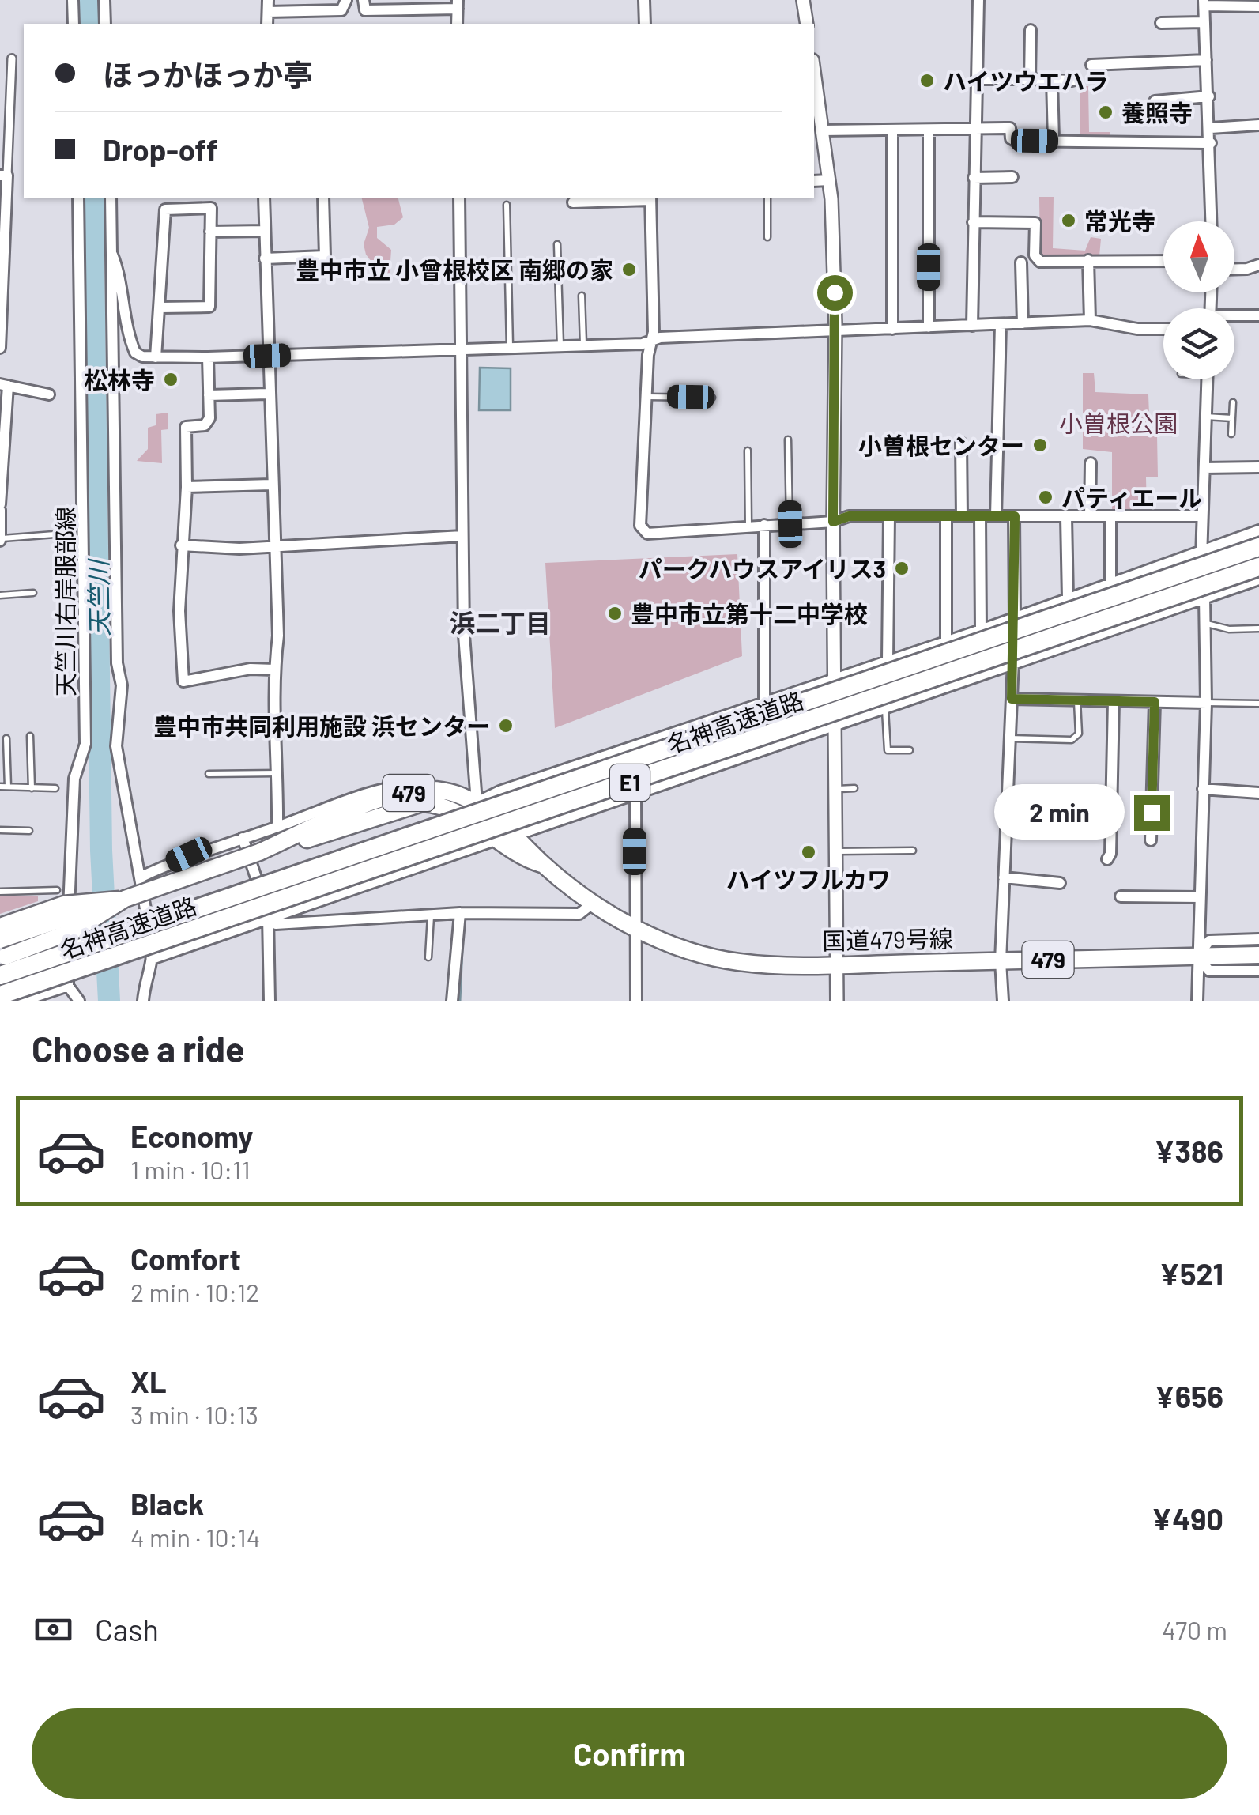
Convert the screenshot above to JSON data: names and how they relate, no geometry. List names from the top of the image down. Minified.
{"streets":{"highway":["名神高速道路","E1","479","国道479号線"],"street":["天竺川右岸服部線"]},"districts":["浜二丁目"],"water":["天竺川"],"parks":["小曽根公園"],"places":["ハイツウエハラ","養照寺","常光寺","豊中市立 小曾根校区 南郷の家","松林寺","小曽根センター","パティエール","パークハウスアイリス3","豊中市立第十二中学校","豊中市共同利用施設 浜センター","ハイツフルカワ"],"north":"top","page":{"banner":["ほっかほっか亭","Drop-off"],"bubble":"2 min","heading":"Choose a ride","list":[{"name":"Economy","note":"1 min · 10:11","value":"¥386"},{"name":"Comfort","note":"2 min · 10:12","value":"¥521"},{"name":"XL","note":"3 min · 10:13","value":"¥656"},{"name":"Black","note":"4 min · 10:14","value":"¥490"}],"pay":["Cash","470 m"],"buttons":"Confirm"}}
